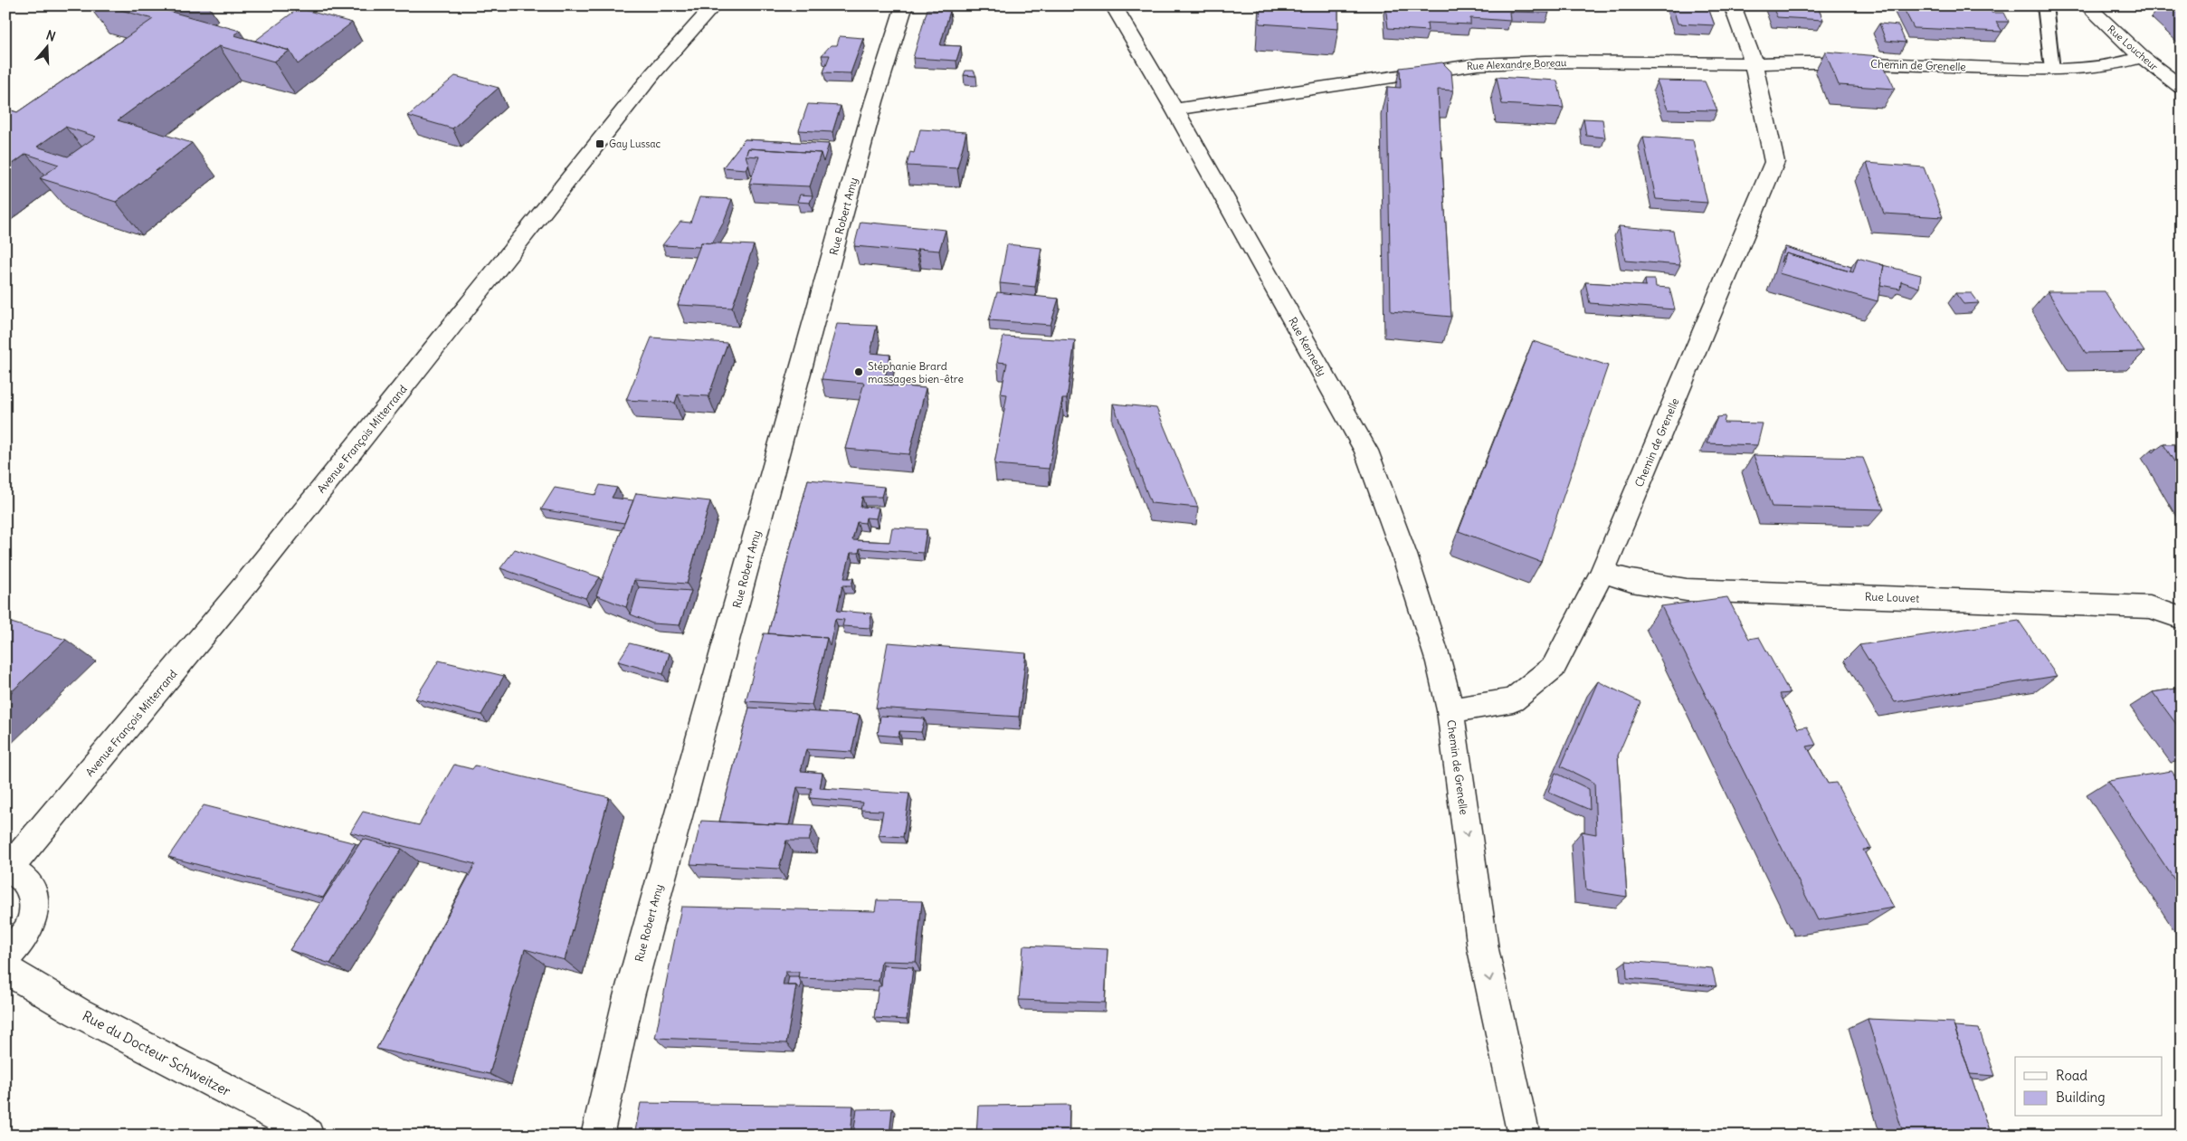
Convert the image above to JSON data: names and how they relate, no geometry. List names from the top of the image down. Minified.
{"streets":{"street":["Rue Loucheur","Rue Alexandre Boreau","Chemin de Grenelle","Rue Robert Amy","Rue Kennedy","Avenue François Mitterrand","Rue Louvet","Rue du Docteur Schweitzer"]},"crossings":[["Rue Loucheur","Chemin de Grenelle"],["Rue Alexandre Boreau","Chemin de Grenelle"],["Rue Alexandre Boreau","Rue Kennedy"],["Chemin de Grenelle","Rue Kennedy"],["Chemin de Grenelle","Rue Louvet"]],"places":{"transit":["Gay Lussac"],"other":["Stéphanie Brard massages bien-être"]},"legend":["Road","Building"],"north":"top"}
